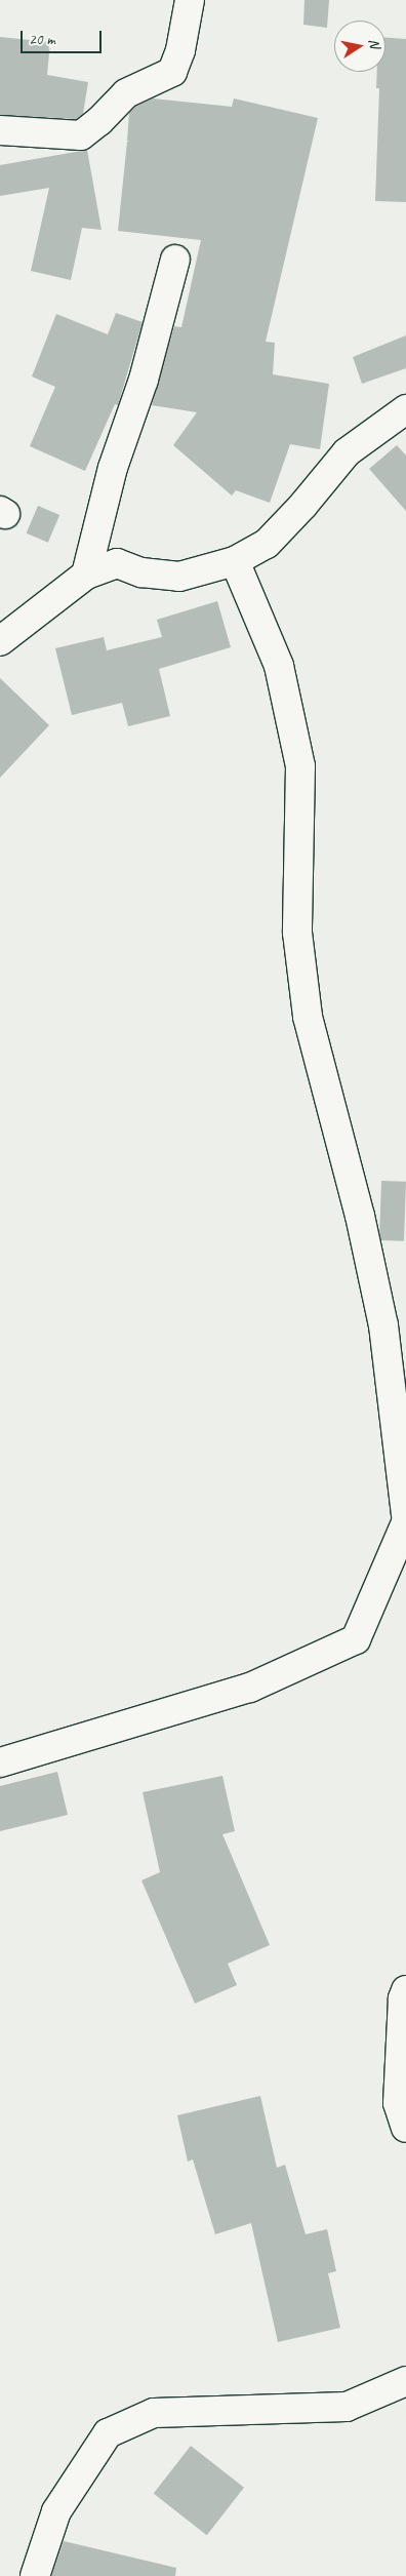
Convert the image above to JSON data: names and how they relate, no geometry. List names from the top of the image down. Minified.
{"scale_bar":"20 m","north":"right"}
